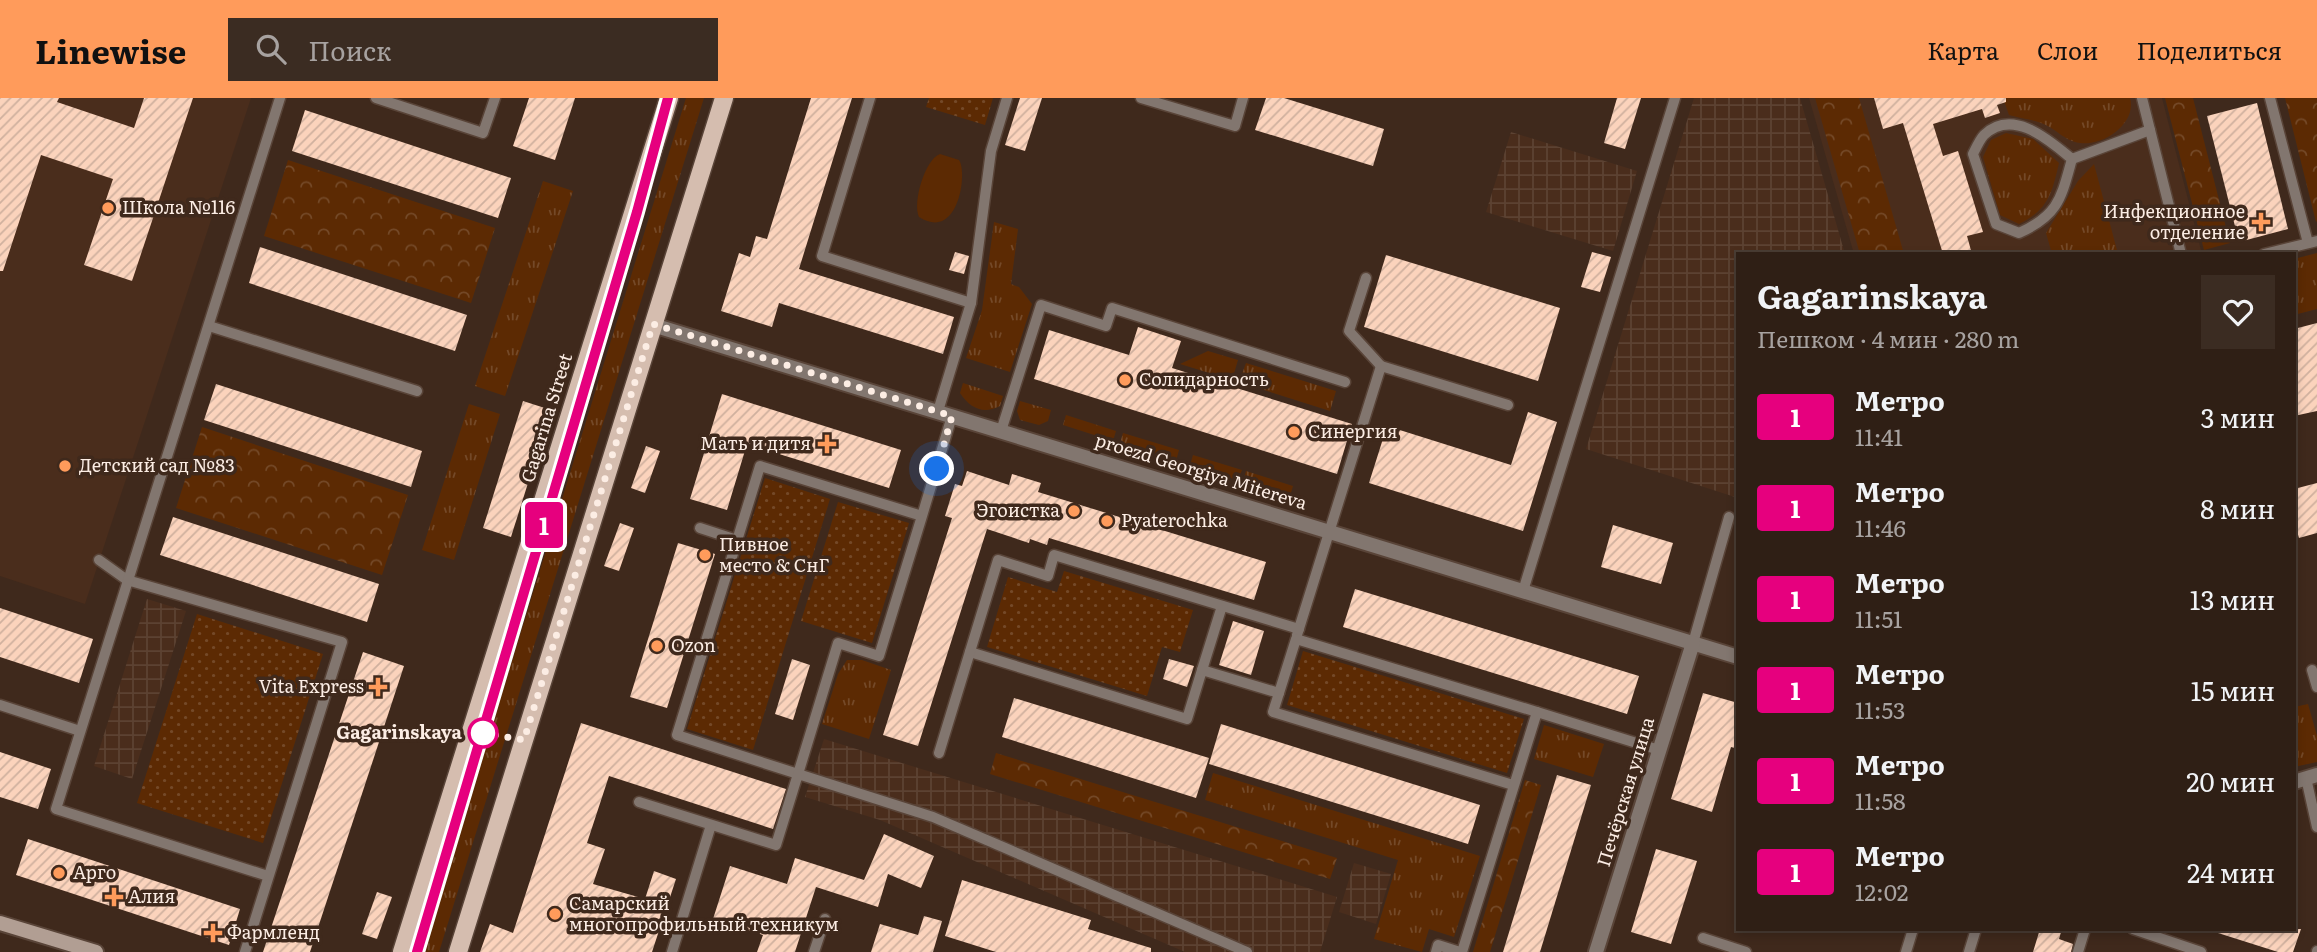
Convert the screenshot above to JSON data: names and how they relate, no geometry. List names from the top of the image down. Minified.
{"streets":{"main road":["Gagarina Street"],"street":["proezd Georgiya Mitereva","Печёрская улица"]},"crossings":[["proezd Georgiya Mitereva","Печёрская улица"]],"places":{"other":["Школа №116","Солидарность","Синергия","Детский сад №83","Эгоистка","Pyaterochka","Пивное место & СнГ","Ozon","Gagarinskaya","Арго","Самарский многопрофильный техникум"],"health":["Инфекционное отделение","Мать и дитя","Vita Express","Алия","Фармленд"]},"lines":["metro line 1"],"page":{"header":"Linewise","search":"Поиск","nav":["Карта","Слои","Поделиться"],"on_map":"1","heading":["Gagarinskaya","Пешком · 4 мин · 280 m"],"list":[{"mark":"1","name":"Метро","note":"11:41","value":"3 мин"},{"mark":"1","name":"Метро","note":"11:46","value":"8 мин"},{"mark":"1","name":"Метро","note":"11:51","value":"13 мин"},{"mark":"1","name":"Метро","note":"11:53","value":"15 мин"},{"mark":"1","name":"Метро","note":"11:58","value":"20 мин"},{"mark":"1","name":"Метро","note":"12:02","value":"24 мин"}]}}
